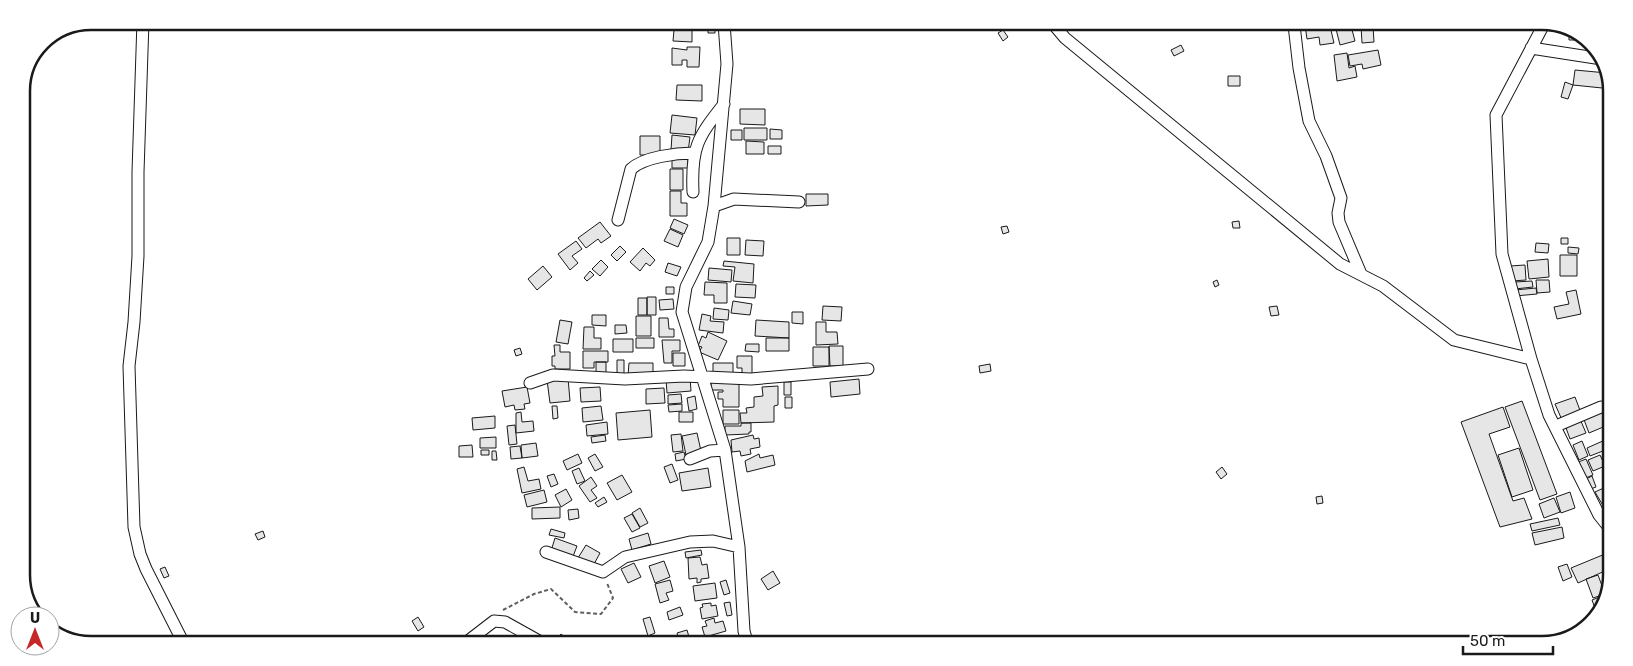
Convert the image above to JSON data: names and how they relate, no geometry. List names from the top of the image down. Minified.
{"scale_bar":"50 m","north":"top"}
